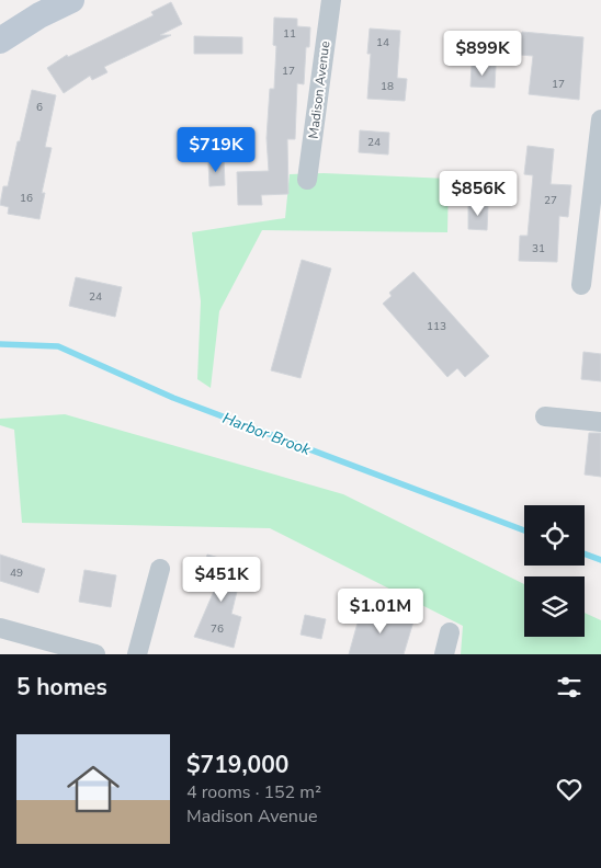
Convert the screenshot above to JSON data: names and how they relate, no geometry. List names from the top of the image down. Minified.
{"streets":{"street":["Madison Avenue"]},"water":["Harbor Brook"],"house_numbers":["11","14","17","17","18","6","24","16","27","31","24","113","49","76"],"page":{"price":["$899K","$719K","$856K","$451K","$1.01M"],"heading":"5 homes","list":[{"name":"$719,000","note":"4 rooms · 152 m² · Madison Avenue"}]}}
